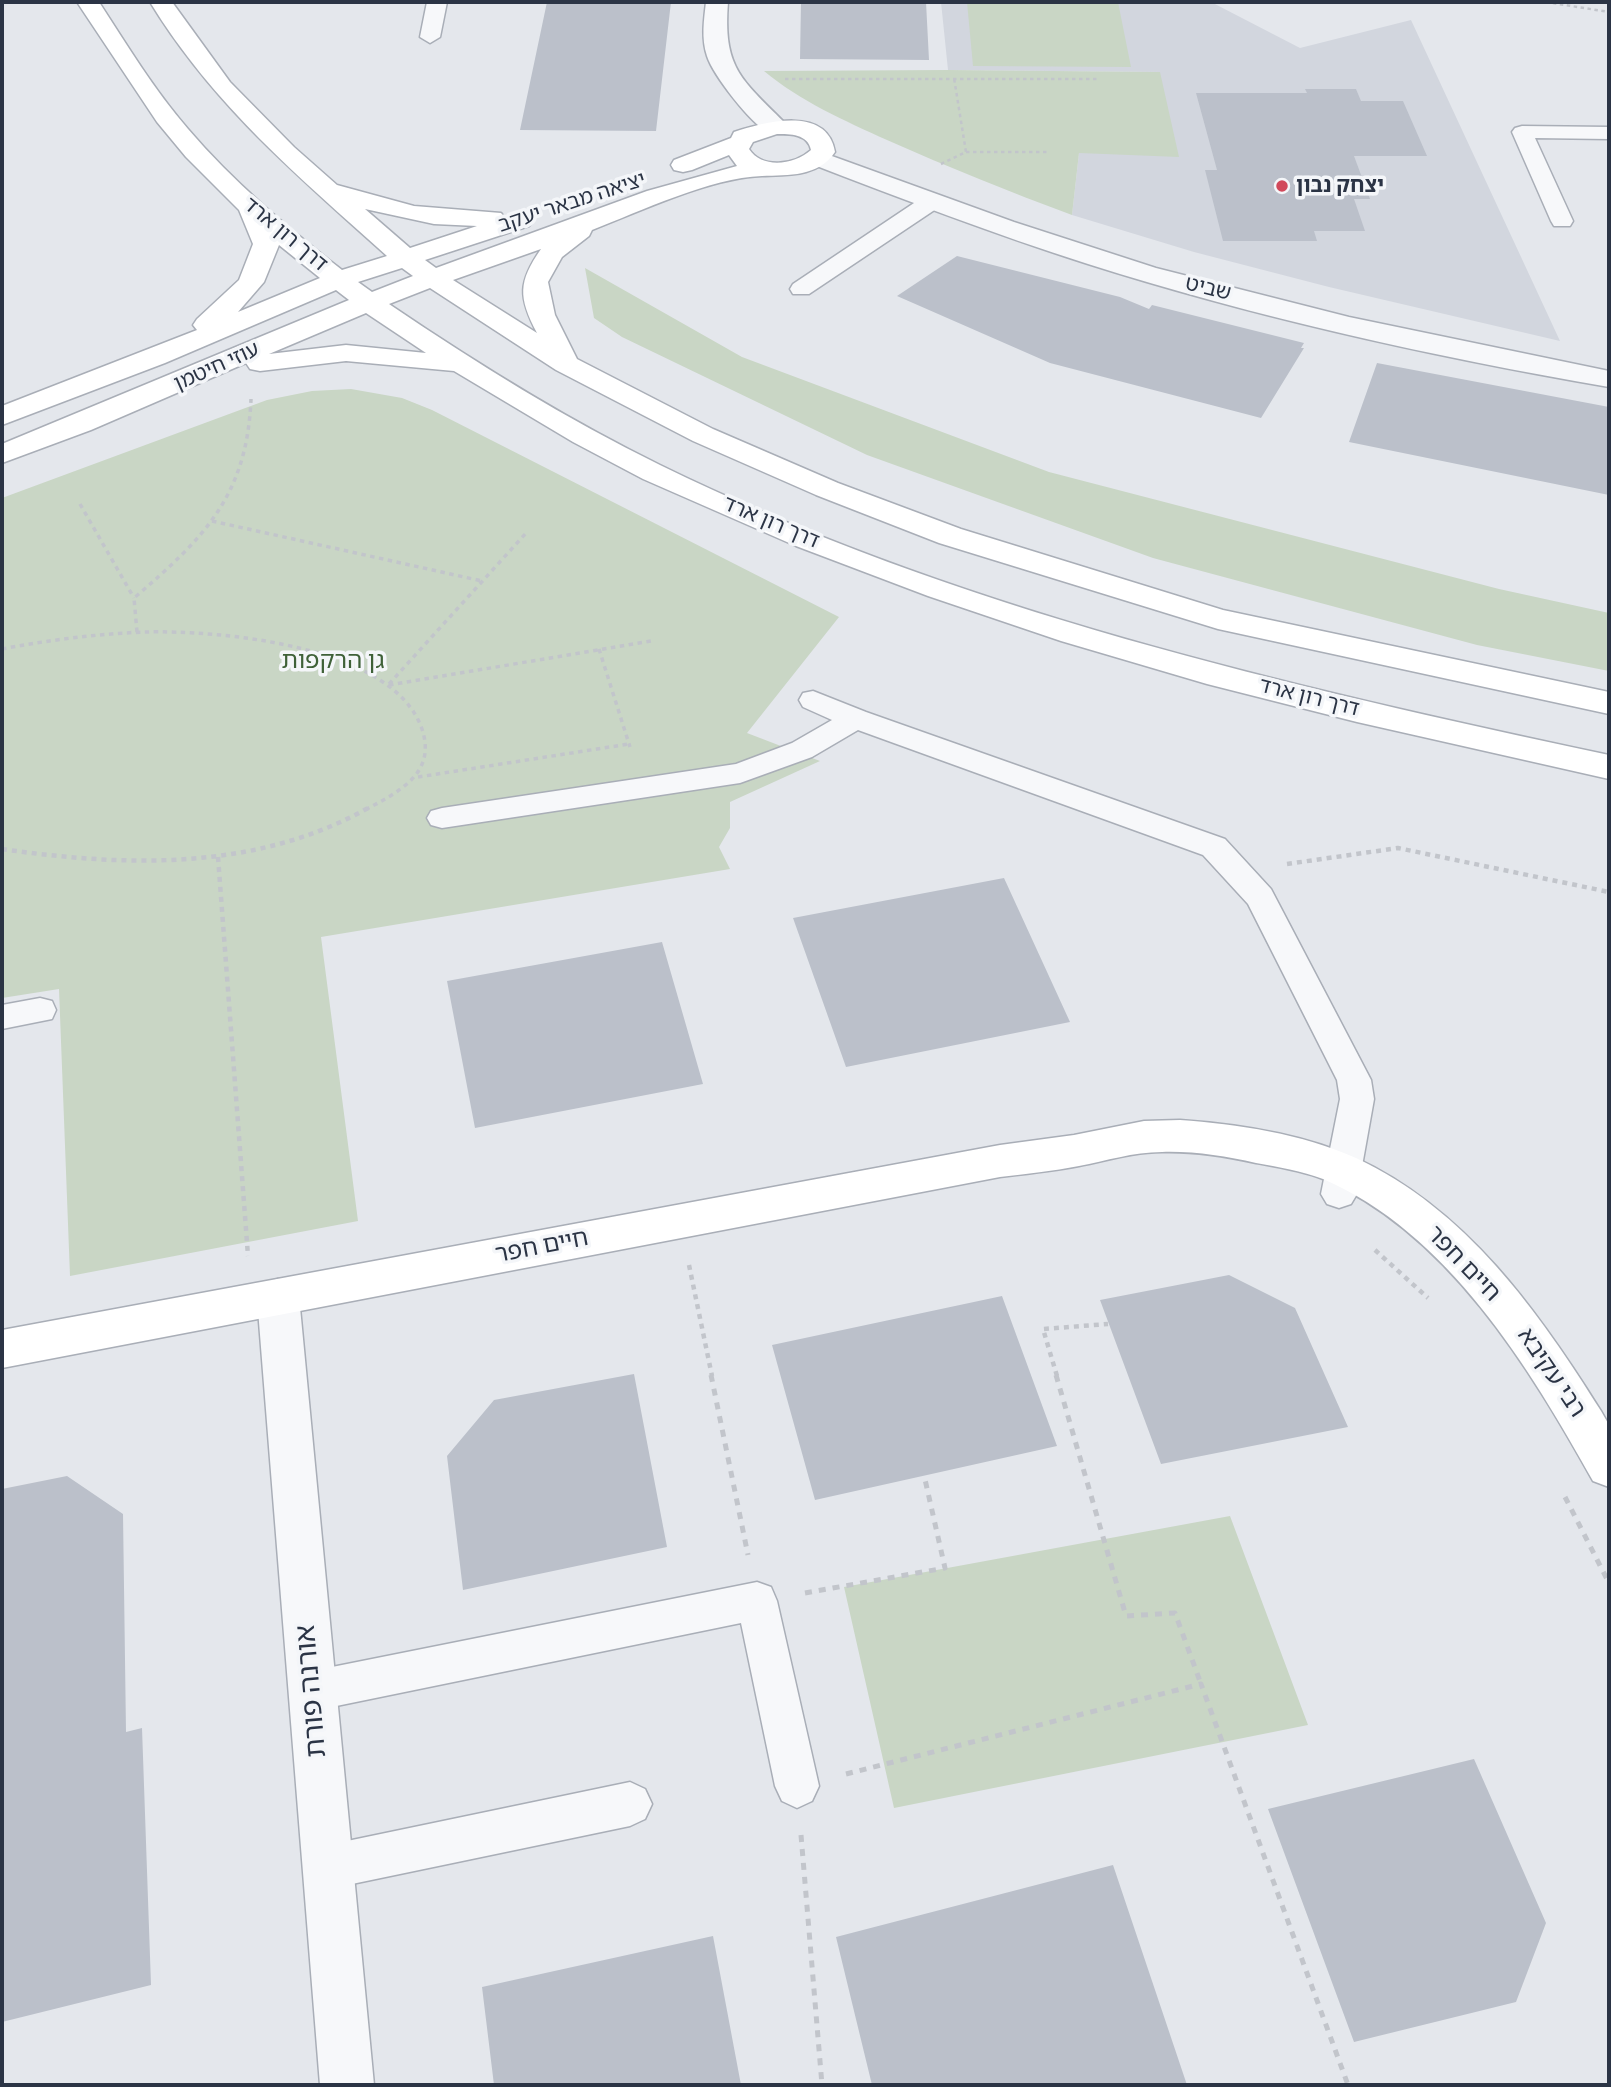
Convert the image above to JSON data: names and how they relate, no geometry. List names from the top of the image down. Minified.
{"streets":{"street":["יציאה מבאר יעקב","דרך רון ארד","שביט","עוזי חיטמן","חיים חפר","רבי עקיבא","אורנה פורת"]},"crossings":[["יציאה מבאר יעקב","עוזי חיטמן"],["דרך רון ארד","עוזי חיטמן"],["חיים חפר","רבי עקיבא"],["חיים חפר","אורנה פורת"]],"parks":["גן הרקפות"],"places":["יצחק נבון"]}
